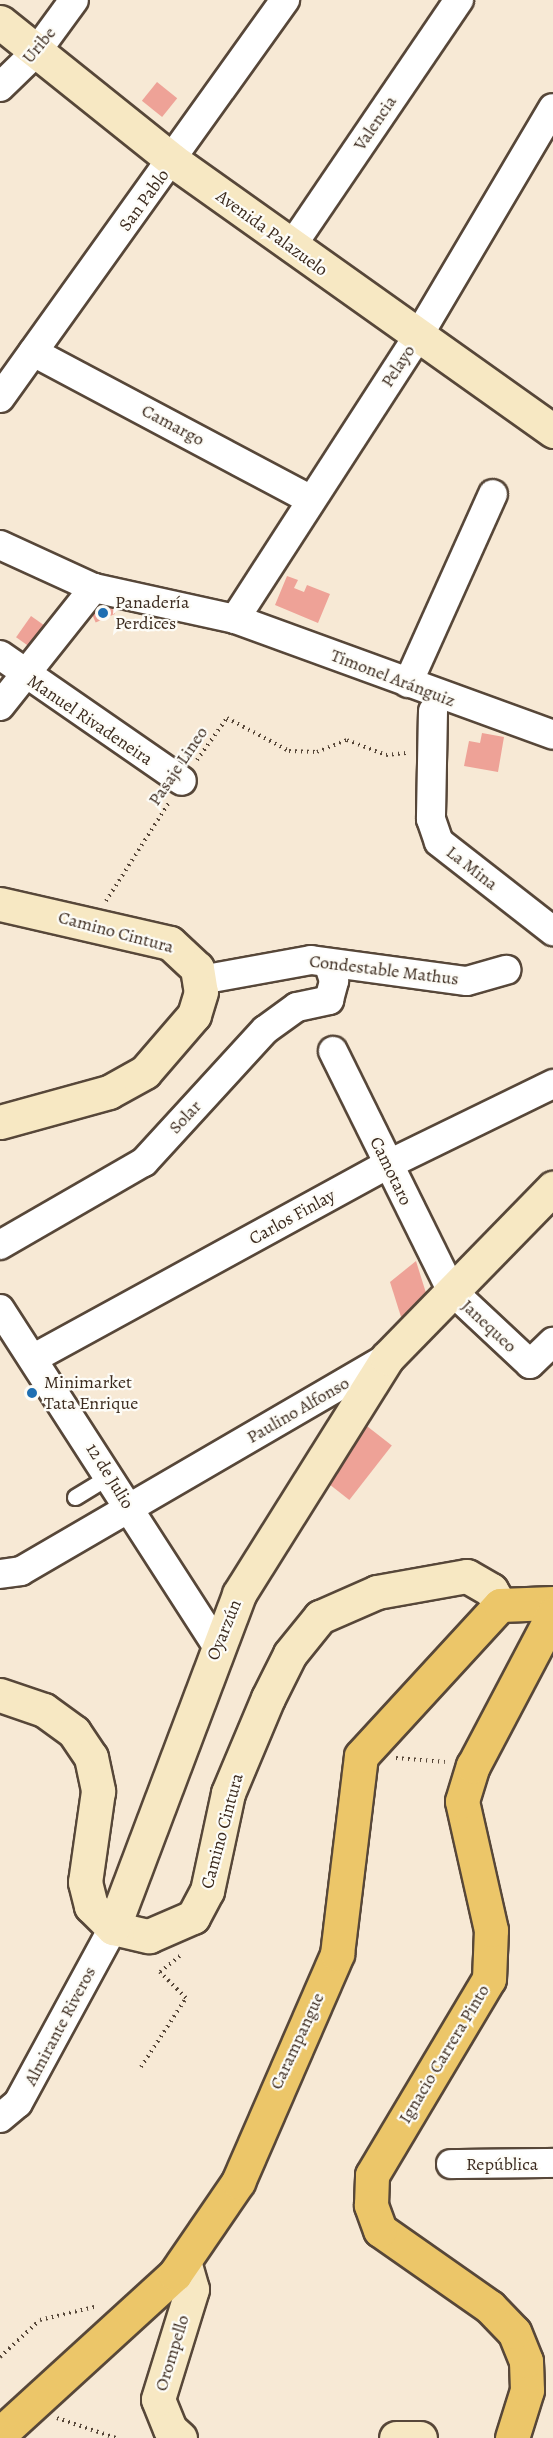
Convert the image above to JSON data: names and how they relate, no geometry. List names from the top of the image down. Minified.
{"streets":{"main road":["Carampangue","Ignacio Carrera Pinto"],"street":["Uribe","Valencia","San Pablo","Avenida Palazuelo","Pelayo","Camargo","Timonel Aránguiz","Manuel Rivadeneira","La Mina","Camino Cintura","Condestable Mathus","Solar","Camotaro","Carlos Finlay","Janequeo","Paulino Alfonso","12 de Julio","Oyarzún","Almirante Riveros","República","Orompello"],"path":["Pasaje Lineo"]},"crossings":[["Uribe","Avenida Palazuelo"],["Valencia","Avenida Palazuelo"],["San Pablo","Avenida Palazuelo"],["San Pablo","Camargo"],["Avenida Palazuelo","Pelayo"],["Pelayo","Camargo"],["Pelayo","Timonel Aránguiz"],["Manuel Rivadeneira","Pasaje Lineo"],["Pasaje Lineo","La Mina"],["Pasaje Lineo","Camino Cintura"],["Camino Cintura","Condestable Mathus"],["Condestable Mathus","Solar"],["Camotaro","Carlos Finlay"],["Camotaro","Janequeo"],["Camotaro","Paulino Alfonso"],["Carlos Finlay","12 de Julio"],["Janequeo","Paulino Alfonso"],["Paulino Alfonso","12 de Julio"],["Paulino Alfonso","Oyarzún"],["12 de Julio","Oyarzún"],["Oyarzún","Almirante Riveros"],["Carampangue","Orompello"]],"places":["Panadería Perdices","Minimarket Tata Enrique"]}
